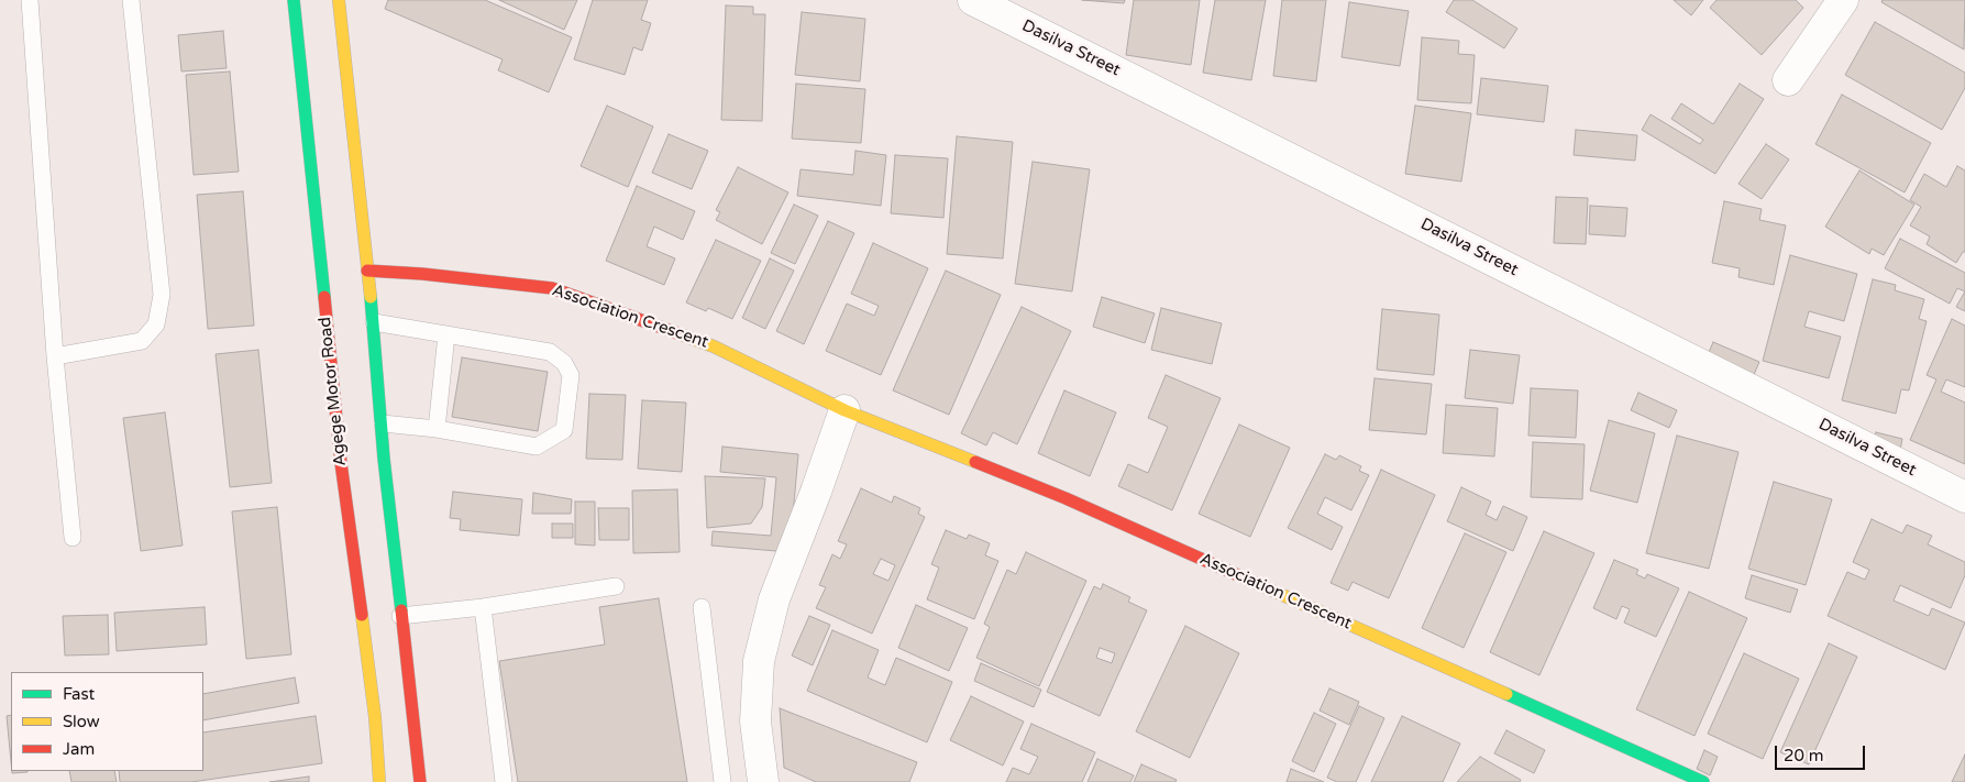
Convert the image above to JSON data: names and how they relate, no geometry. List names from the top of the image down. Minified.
{"streets":{"main road":["Association Crescent","Agege Motor Road"],"street":["Dasilva Street"]},"legend":["Fast","Slow","Jam"],"scale_bar":"20 m"}
